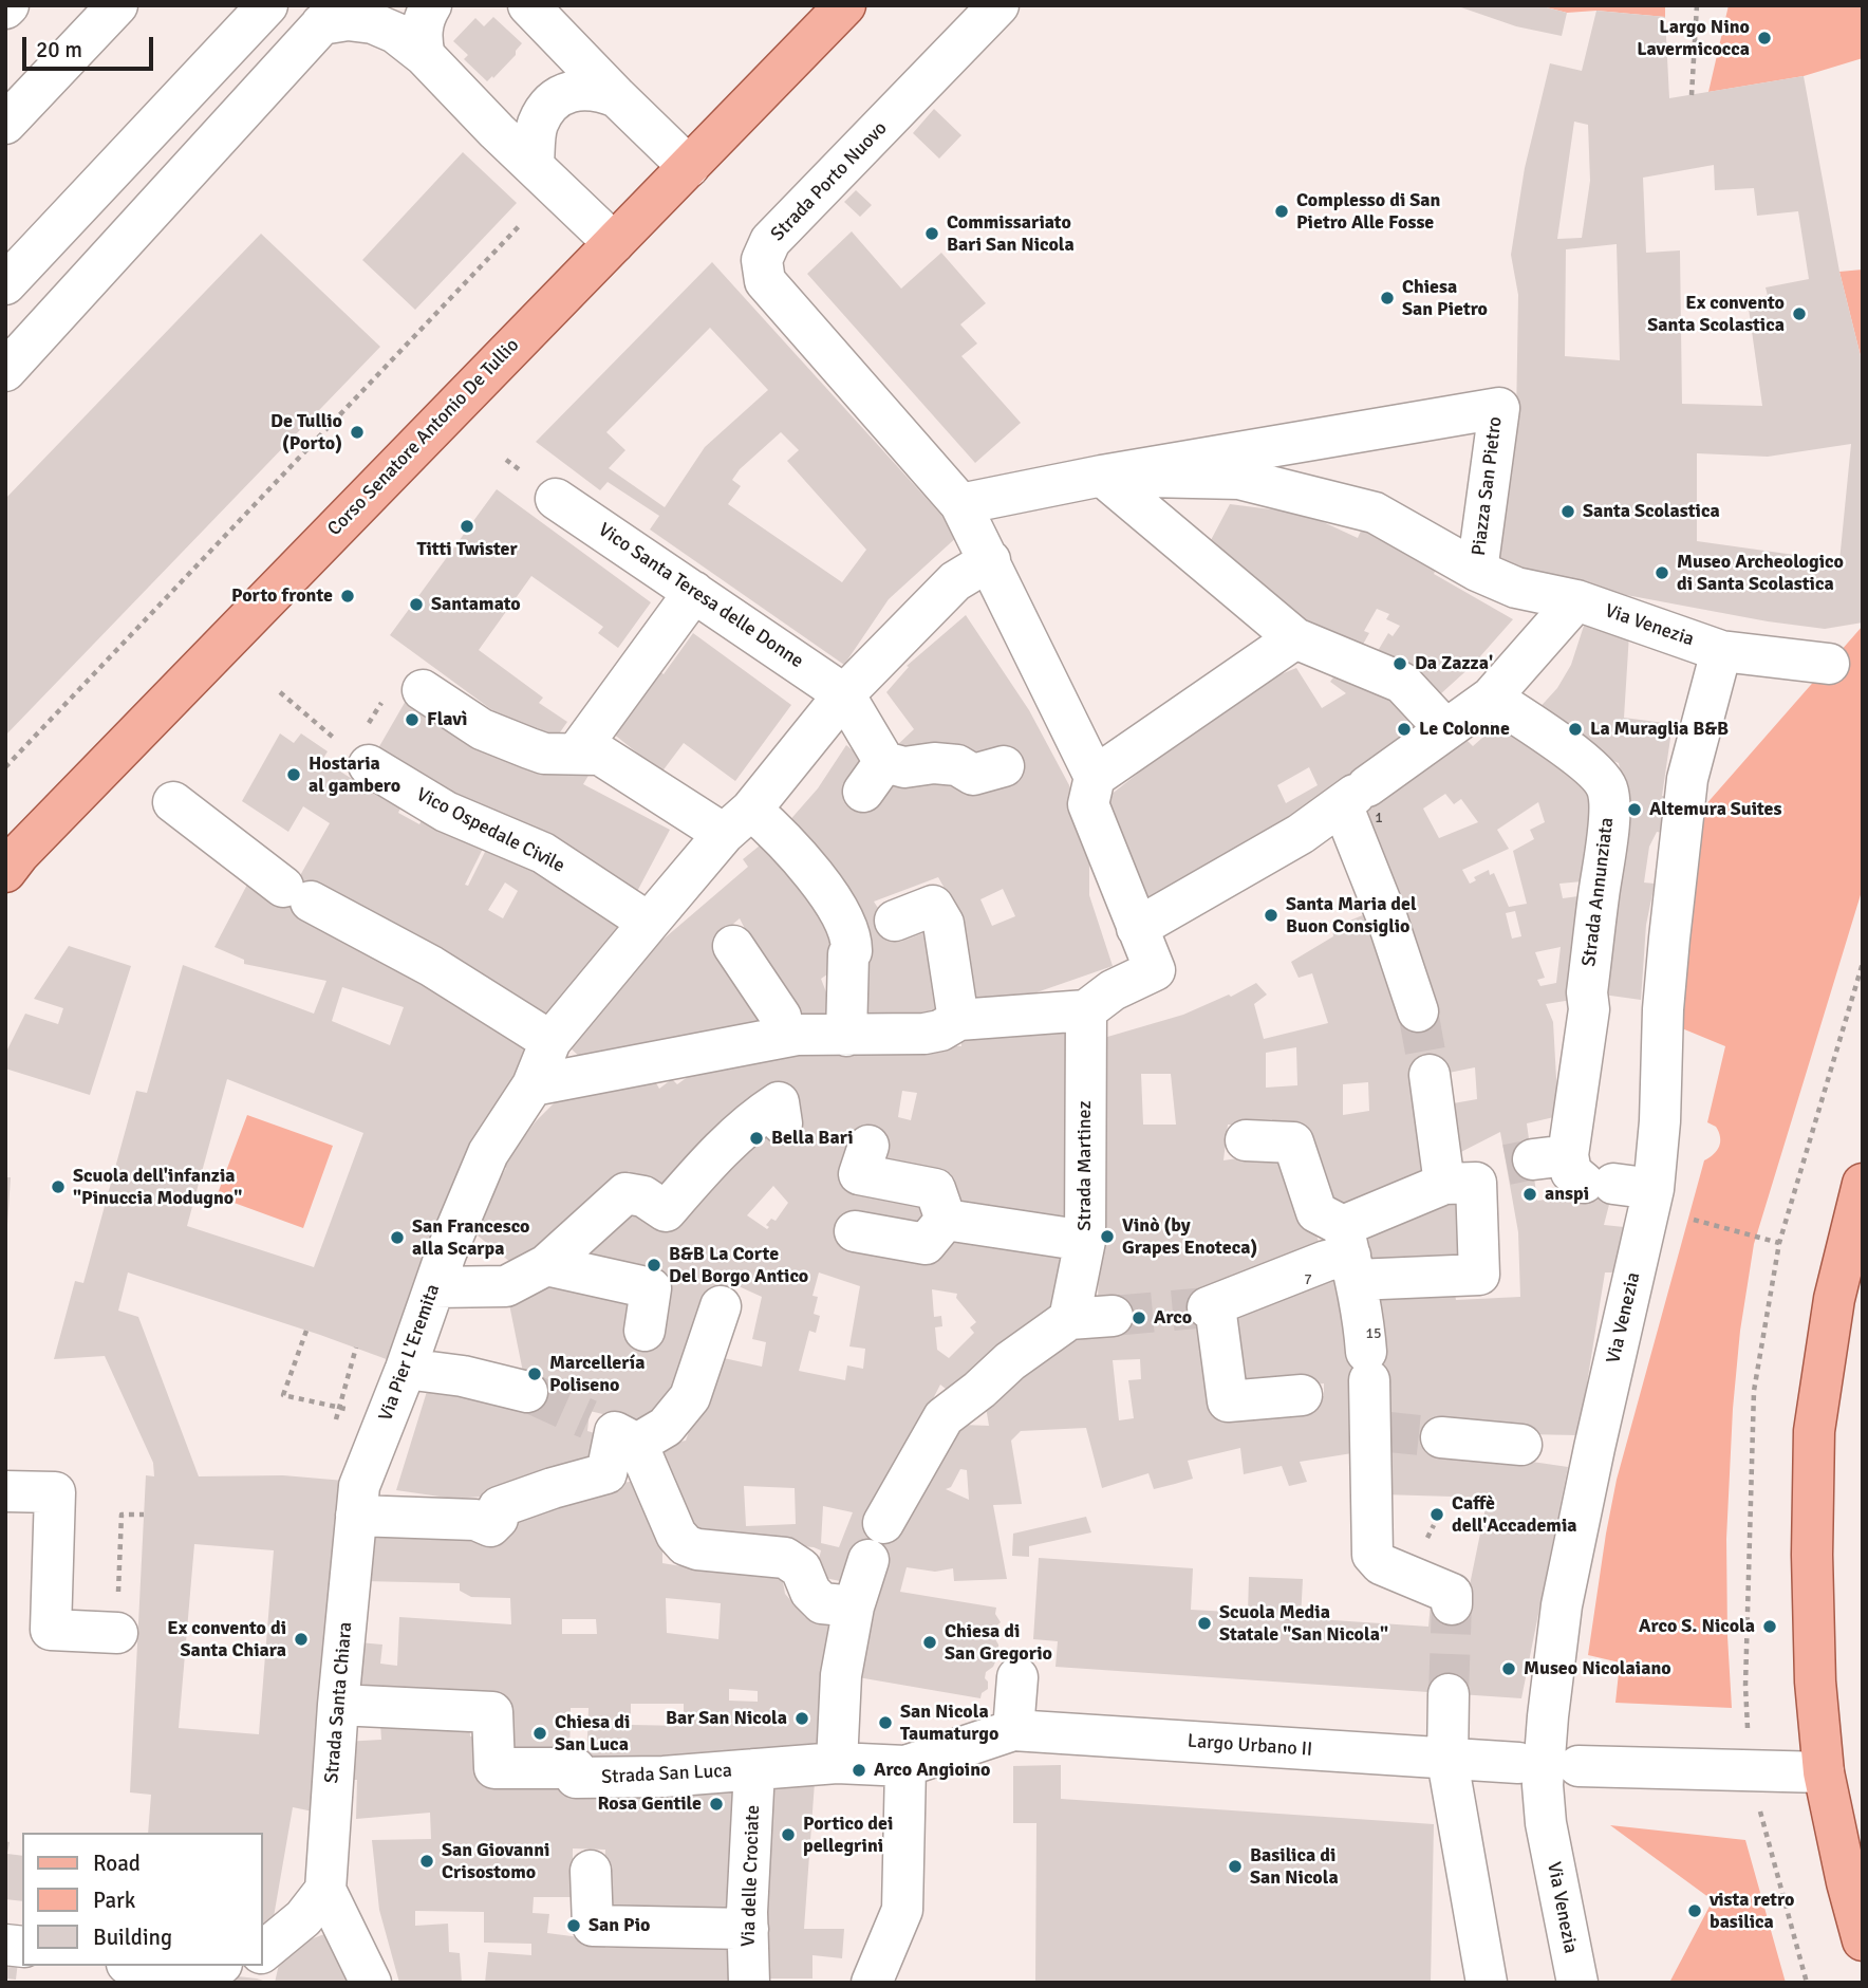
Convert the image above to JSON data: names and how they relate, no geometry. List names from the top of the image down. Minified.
{"streets":{"main road":["Corso Senatore Antonio De Tullio"],"street":["Strada Porto Nuovo","Piazza San Pietro","Vico Santa Teresa delle Donne","Via Venezia","Vico Ospedale Civile","Strada Annunziata","Strada Martinez","Via Pier L'Eremita","Strada Santa Chiara","Largo Urbano II","Strada San Luca","Via delle Crociate"]},"crossings":[["Strada Porto Nuovo","Piazza San Pietro"],["Piazza San Pietro","Via Venezia"],["Vico Santa Teresa delle Donne","Via Pier L'Eremita"],["Via Venezia","Strada Annunziata"],["Vico Ospedale Civile","Via Pier L'Eremita"],["Via Pier L'Eremita","Strada Santa Chiara"],["Strada Santa Chiara","Strada San Luca"],["Largo Urbano II","Strada San Luca"],["Strada San Luca","Via delle Crociate"]],"places":["Largo Nino Lavermicocca","Complesso di San Pietro Alle Fosse","Commissariato Bari San Nicola","Chiesa San Pietro","Ex convento Santa Scolastica","De Tullio (Porto)","Santa Scolastica","Titti Twister","Museo Archeologico di Santa Scolastica","Porto fronte","Santamato","Da Zazza'","Flavì","Le Colonne","La Muraglia B&B","Hostaria al gambero","Altemura Suites","Santa Maria del Buon Consiglio","Bella Bari","Scuola dell'infanzia \"Pinuccia Modugno\"","anspi","Vinò (by Grapes Enoteca)","San Francesco alla Scarpa","B&B La Corte Del Borgo Antico","Arco","Marcellería Poliseno","Caffè dell'Accademia","Scuola Media Statale \"San Nicola\"","Arco S. Nicola","Ex convento di Santa Chiara","Chiesa di San Gregorio","Museo Nicolaiano","Bar San Nicola","San Nicola Taumaturgo","Chiesa di San Luca","Arco Angioino","Rosa Gentile","Portico dei pellegrini","San Giovanni Crisostomo","Basilica di San Nicola","vista retro basilica","San Pio"],"house_numbers":["1","7","15"],"legend":["Road","Park","Building"],"scale_bar":"20 m"}
